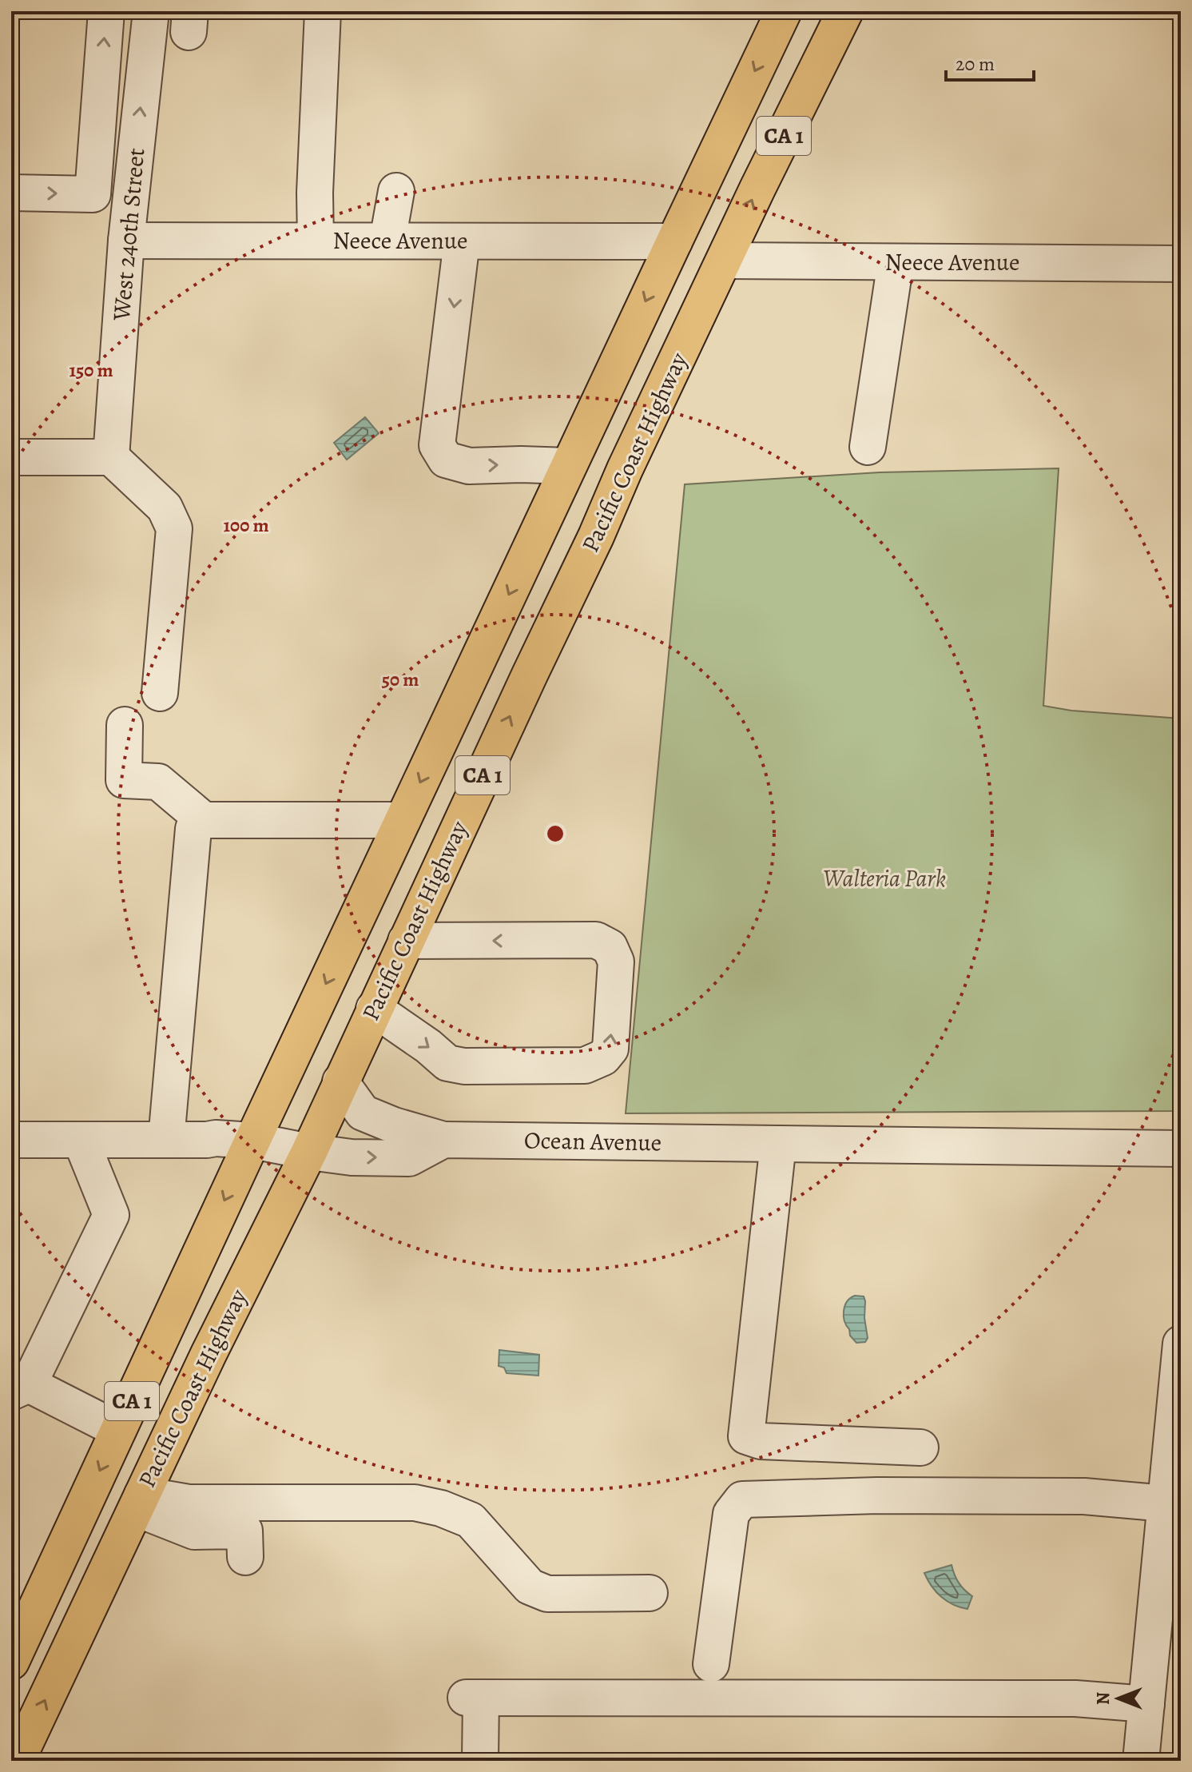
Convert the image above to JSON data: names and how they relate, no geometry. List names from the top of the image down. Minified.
{"streets":{"highway":["CA 1","Pacific Coast Highway"],"street":["West 240th Street","Neece Avenue","Ocean Avenue"]},"crossings":[["West 240th Street","Neece Avenue"],["Neece Avenue","Pacific Coast Highway"],["Pacific Coast Highway","Ocean Avenue"]],"parks":["Walteria Park"],"scale_bar":"20 m","north":"left","rings":["150 m","100 m","50 m"]}
